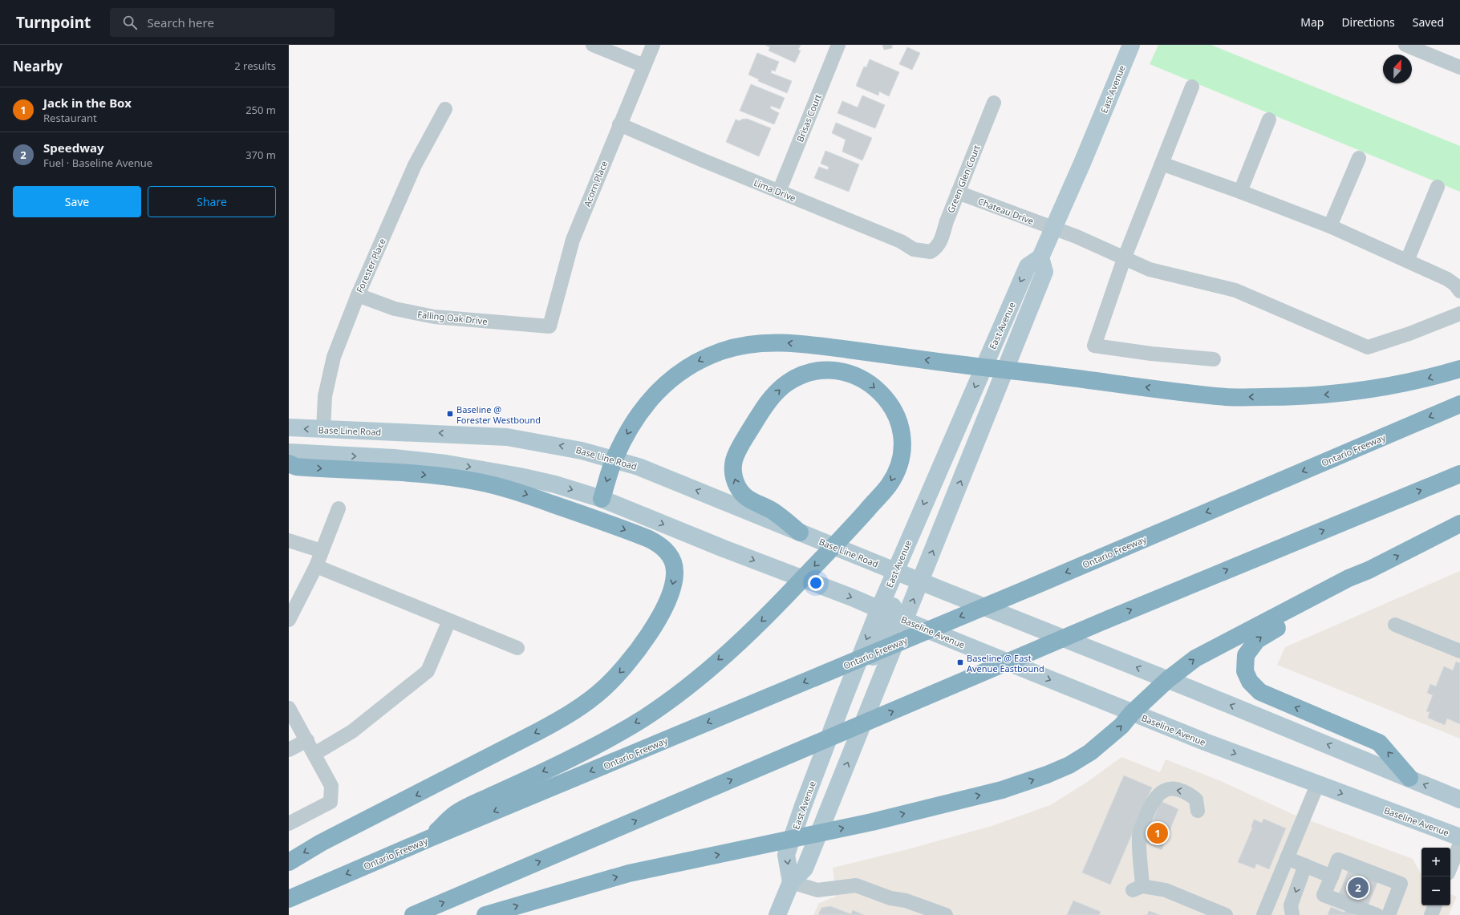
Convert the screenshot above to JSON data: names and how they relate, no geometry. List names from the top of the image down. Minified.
{"streets":{"highway":["Ontario Freeway"],"main road":["East Avenue","Base Line Road","Baseline Avenue"],"street":["Brisas Court","Green Glen Court","Acorn Place","Lima Drive","Chateau Drive","Forester Place","Falling Oak Drive"]},"crossings":[["East Avenue","Chateau Drive"],["East Avenue","Base Line Road"],["East Avenue","Baseline Avenue"],["Brisas Court","Lima Drive"],["Green Glen Court","Lima Drive"],["Green Glen Court","Chateau Drive"],["Acorn Place","Lima Drive"],["Acorn Place","Falling Oak Drive"],["Forester Place","Falling Oak Drive"],["Forester Place","Base Line Road"]],"places":{"transit":["Baseline @ Forester Westbound","Baseline @ East Avenue Eastbound"]},"north":"top","page":{"header":"Turnpoint","search":"Search here","nav":["Map","Directions","Saved"],"heading":["Nearby","2 results"],"list":[{"mark":"1","name":"Jack in the Box","note":"Restaurant","value":"250 m"},{"mark":"2","name":"Speedway","note":"Fuel · Baseline Avenue","value":"370 m"}],"buttons":["Save","Share"],"pins":["1","2"],"map_buttons":["+","−"]}}
